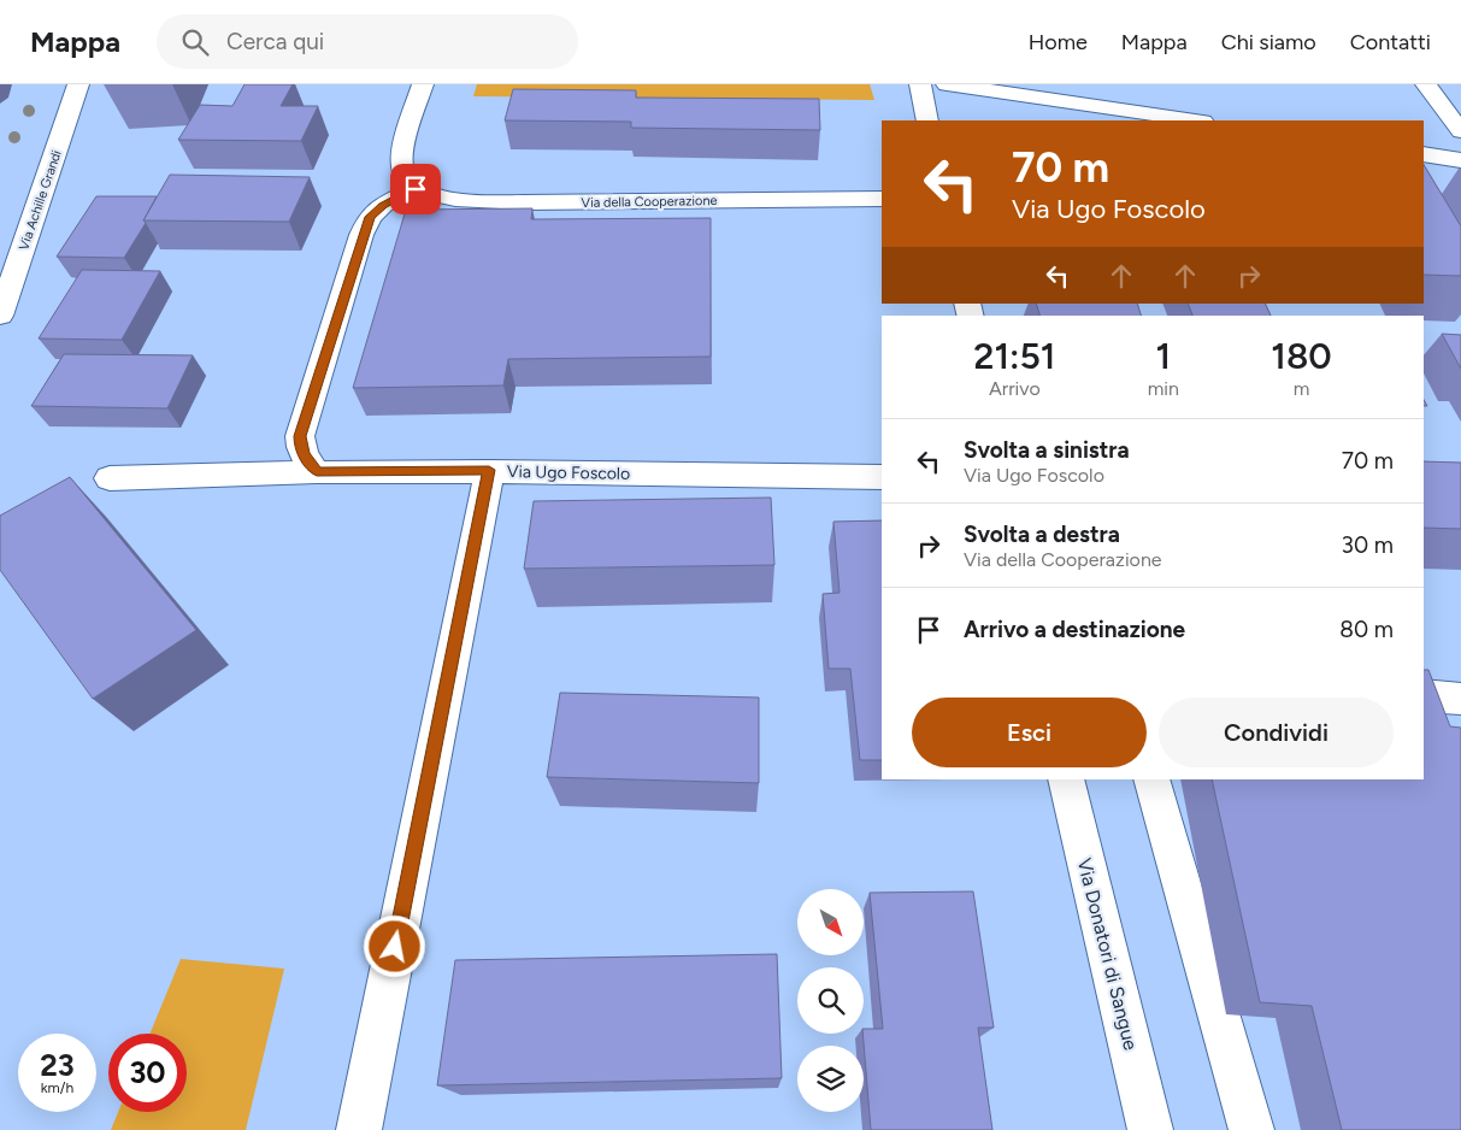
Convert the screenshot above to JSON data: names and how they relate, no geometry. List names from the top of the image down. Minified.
{"streets":{"street":["Via Achille Grandi","Via della Cooperazione","Via Ugo Foscolo","Via Donatori di Sangue"]},"north":"bottom right","page":{"header":"Mappa","search":"Cerca qui","nav":["Home","Mappa","Chi siamo","Contatti"],"turn":["70 m","Via Ugo Foscolo"],"eta":["21:51","Arrivo","1","min","180","m"],"list":[{"name":"Svolta a sinistra","note":"Via Ugo Foscolo","value":"70 m"},{"name":"Svolta a destra","note":"Via della Cooperazione","value":"30 m"},{"name":"Arrivo a destinazione","value":"80 m"}],"buttons":["Esci","Condividi"],"speed":"23 km/h","limit":"30"}}
